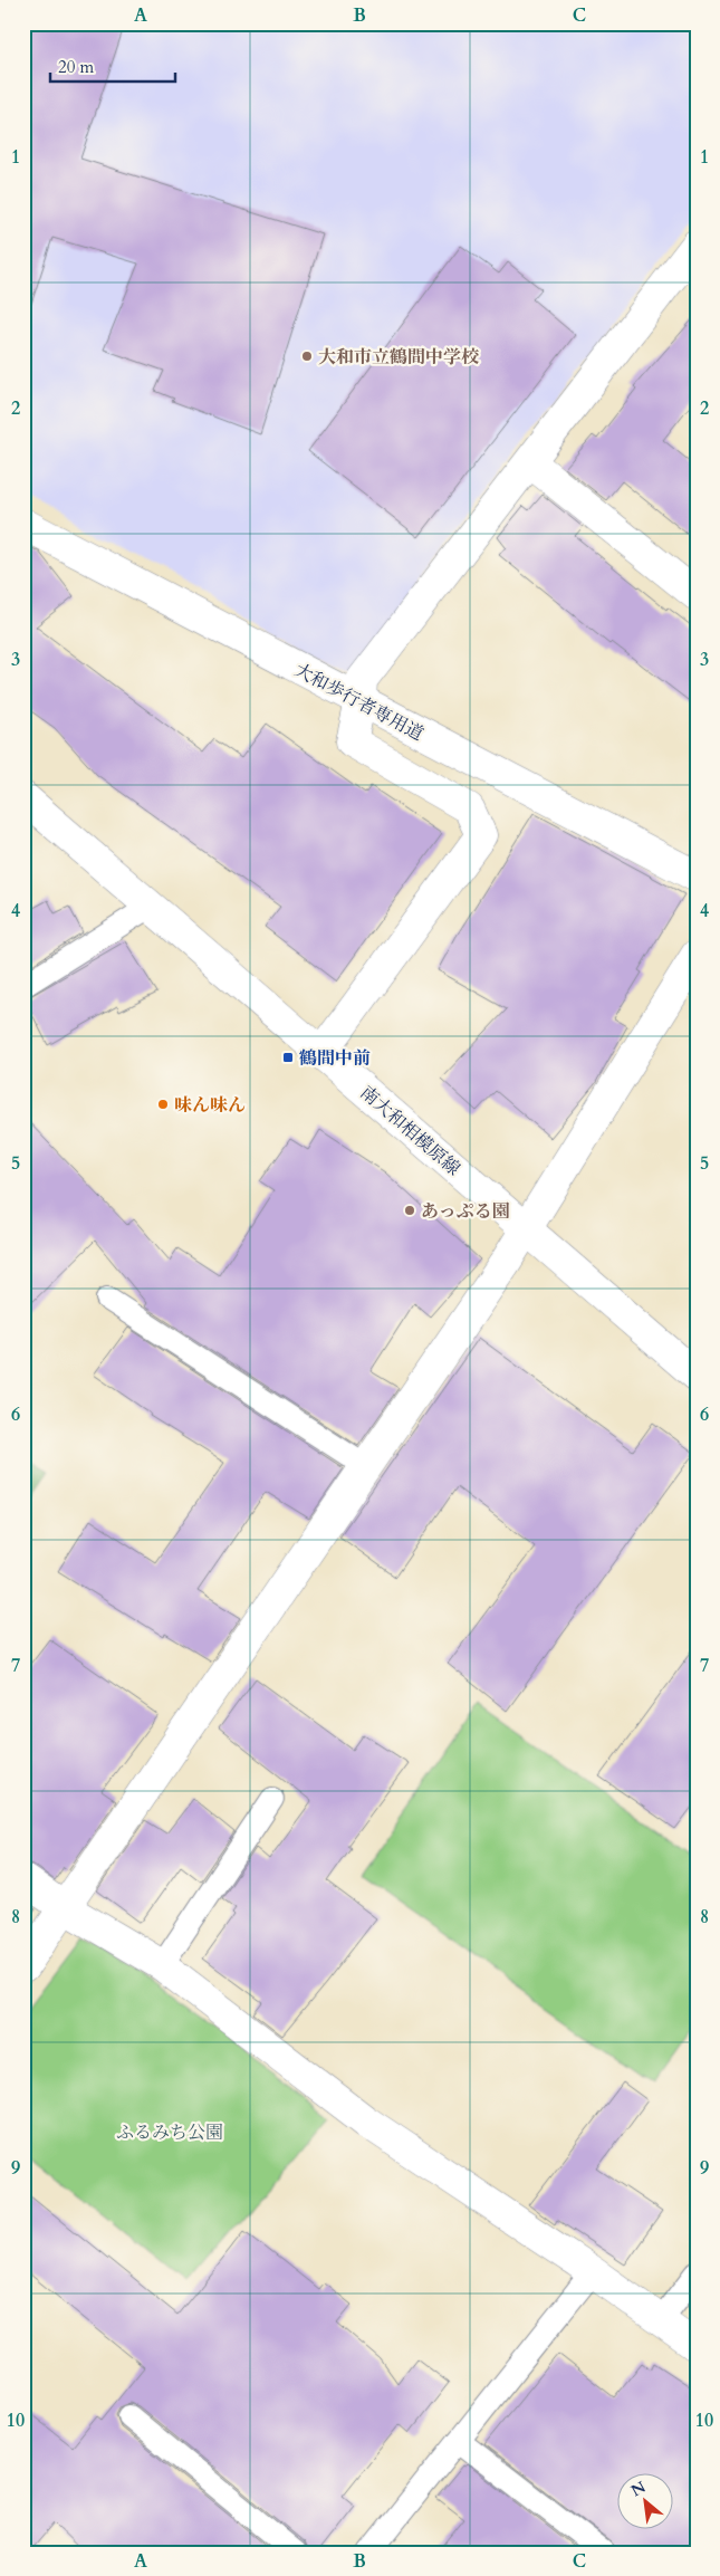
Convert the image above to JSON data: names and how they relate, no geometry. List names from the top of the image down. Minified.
{"streets":{"street":["大和歩行者専用道","南大和相模原線"]},"parks":["ふるみち公園"],"places":{"other":["大和市立鶴間中学校","味ん味ん","あっぷる園"],"transit":["鶴間中前"]},"scale_bar":"20 m","north":"top left","grid":{"columns":["A","B","C"],"rows":["1","2","3","4","5","6","7","8","9","10"]}}
